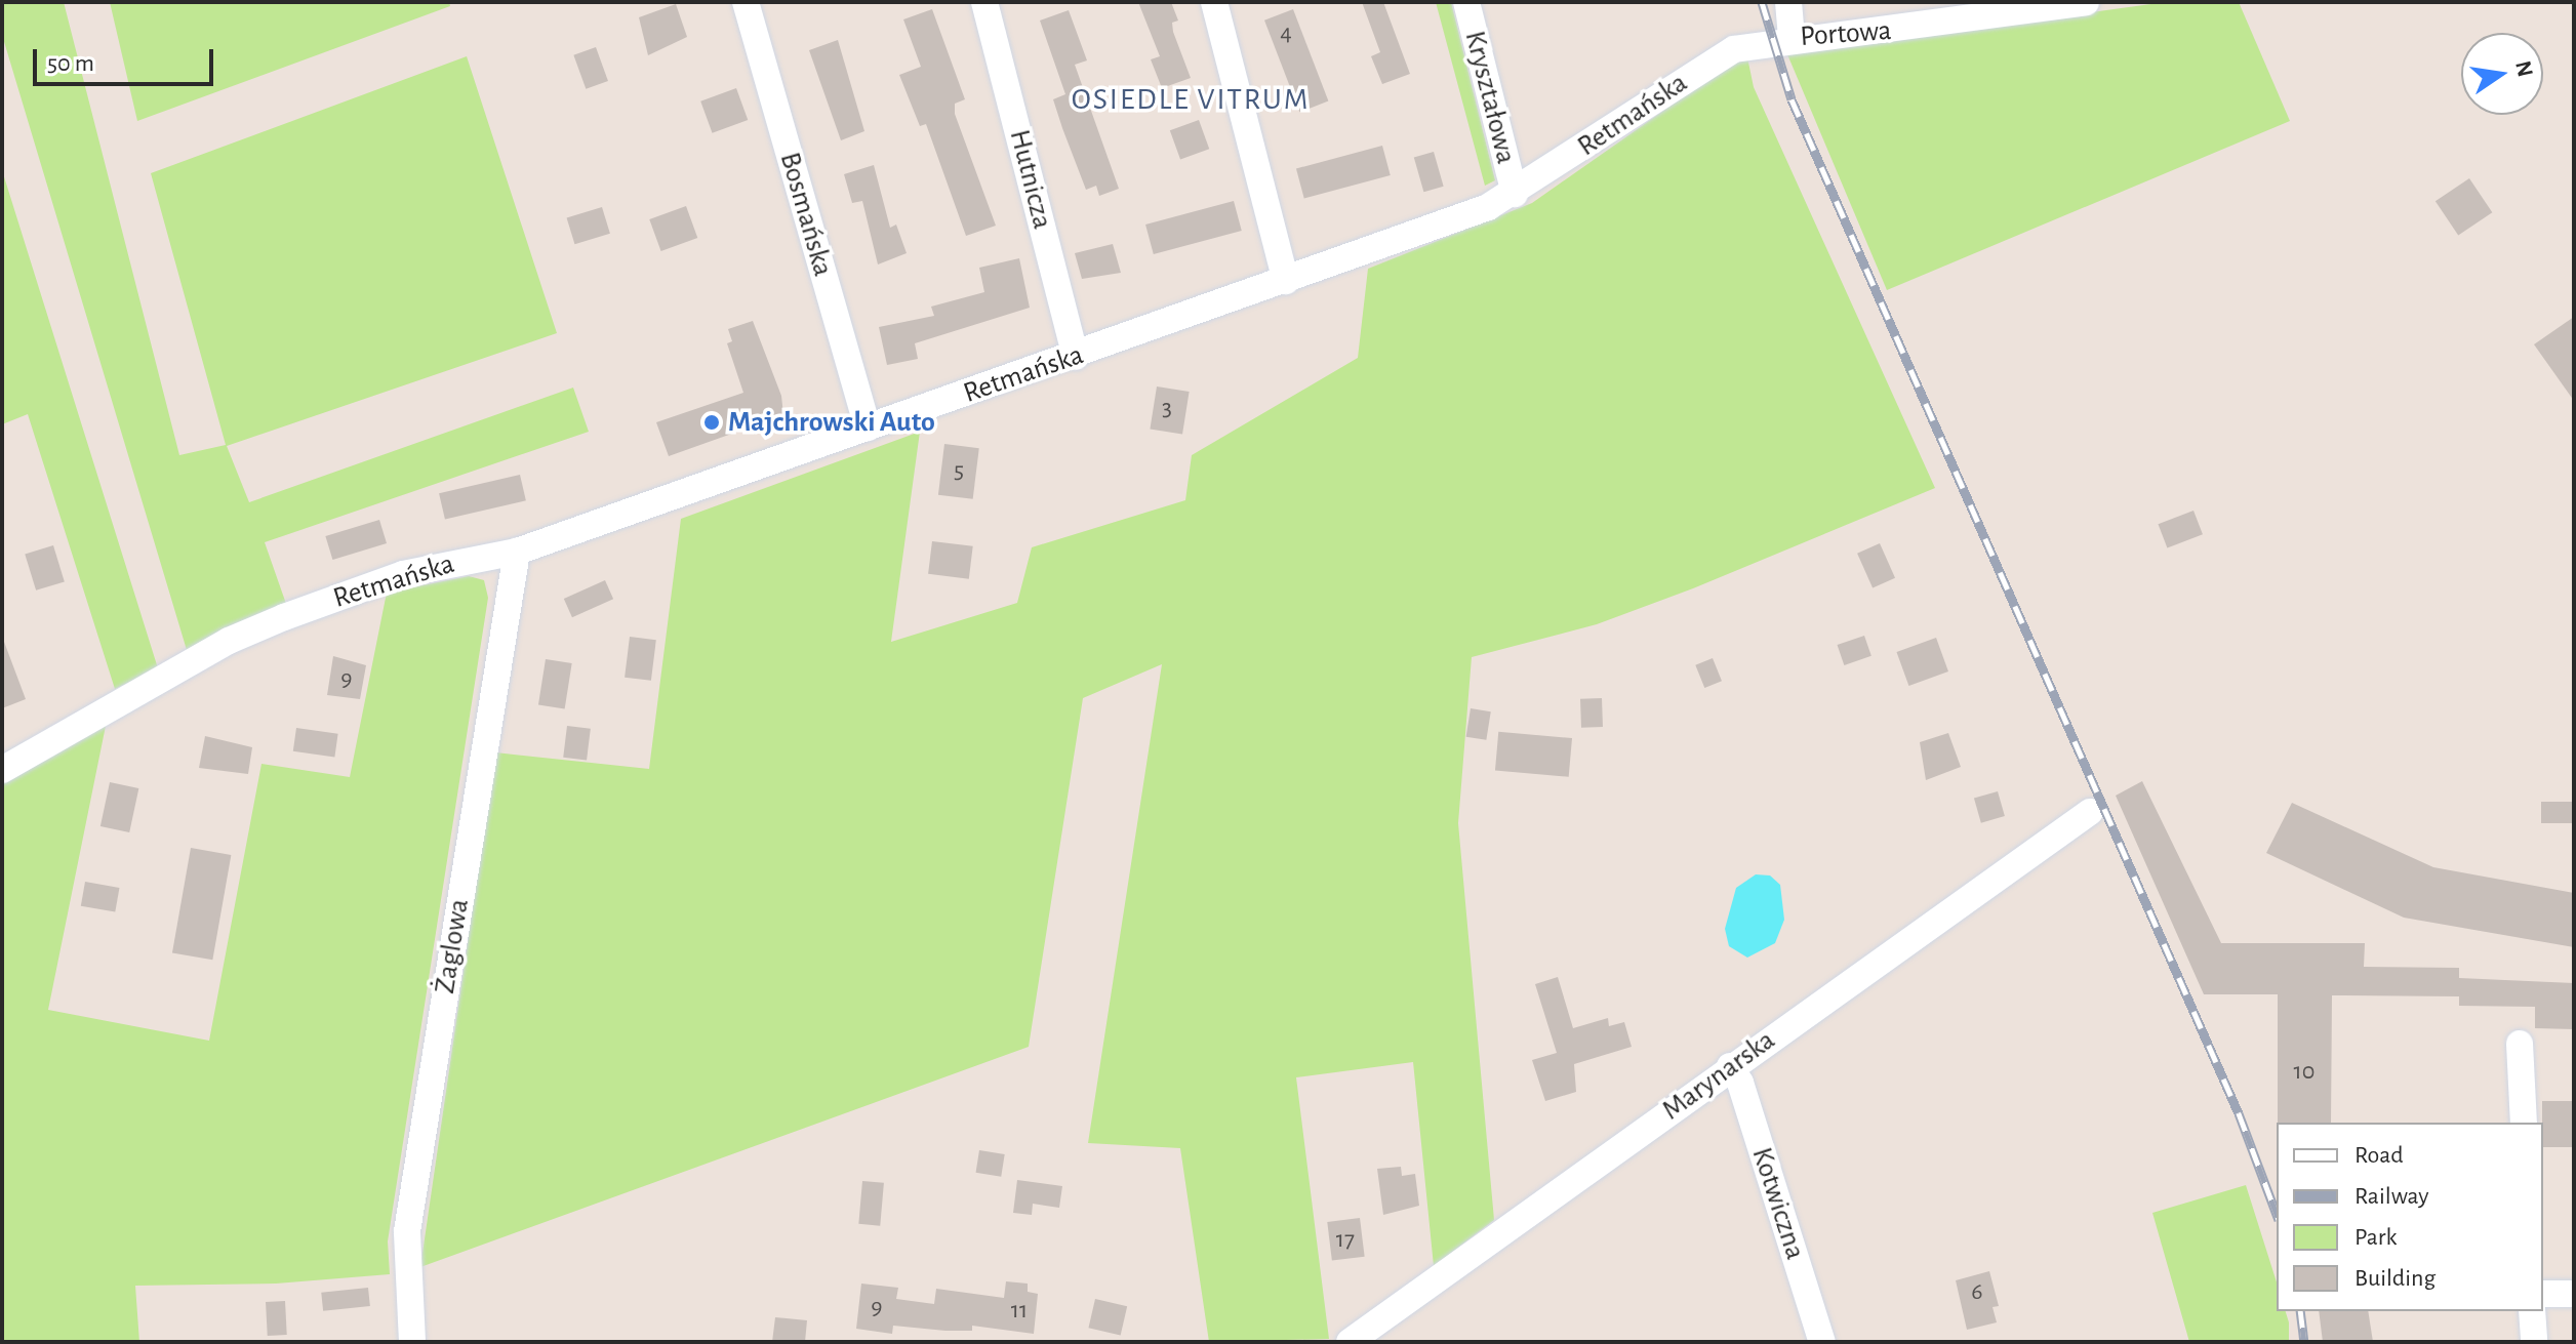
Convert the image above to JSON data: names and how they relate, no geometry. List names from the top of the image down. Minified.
{"streets":{"street":["Portowa","Kryształowa","Retmańska","Hutnicza","Bosmańska","Żaglowa","Marynarska","Kotwiczna"]},"crossings":[["Portowa","Retmańska"],["Kryształowa","Retmańska"],["Retmańska","Hutnicza"],["Retmańska","Bosmańska"],["Retmańska","Żaglowa"],["Marynarska","Kotwiczna"]],"districts":["OSIEDLE VITRUM"],"places":["Majchrowski Auto"],"house_numbers":["4","3","5","9","10","17","6","9","11"],"legend":["Road","Railway","Park","Building"],"scale_bar":"50 m","north":"right"}
